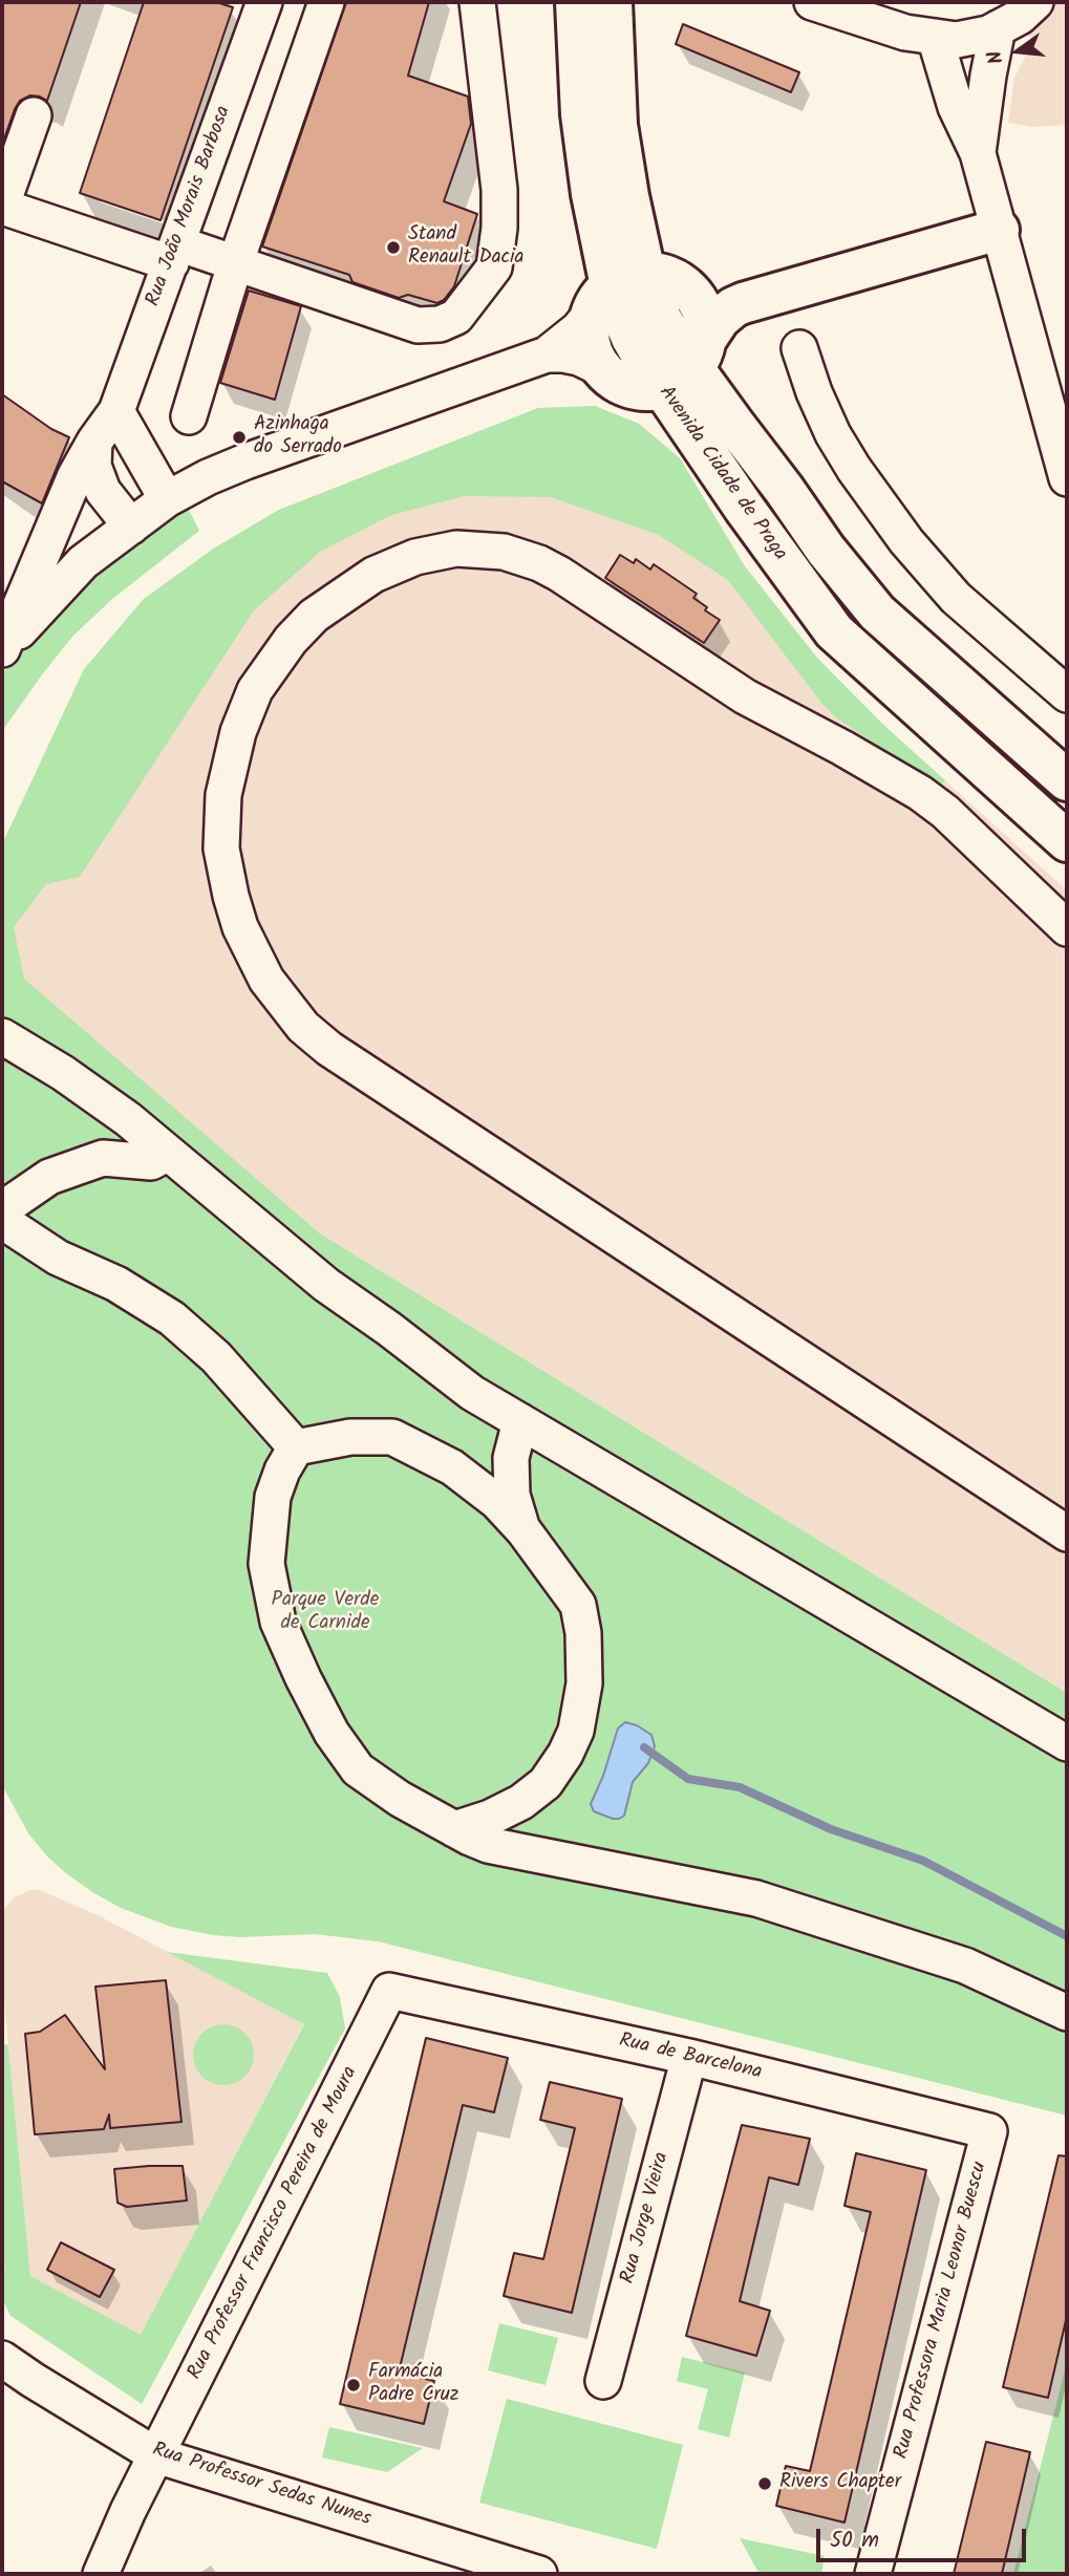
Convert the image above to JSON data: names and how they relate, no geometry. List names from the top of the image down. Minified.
{"streets":{"main road":["Avenida Cidade de Praga"],"street":["Rua João Morais Barbosa","Rua de Barcelona","Rua Jorge Vieira","Rua Professor Francisco Pereira de Moura","Rua Professora Maria Leonor Buescu","Rua Professor Sedas Nunes"]},"crossings":[["Rua de Barcelona","Rua Jorge Vieira"],["Rua de Barcelona","Rua Professor Francisco Pereira de Moura"],["Rua de Barcelona","Rua Professora Maria Leonor Buescu"],["Rua Professor Francisco Pereira de Moura","Rua Professor Sedas Nunes"]],"parks":["Parque Verde de Carnide"],"places":["Stand Renault Dacia","Azinhaga do Serrado","Farmácia Padre Cruz","Rivers Chapter"],"scale_bar":"50 m","north":"left"}
